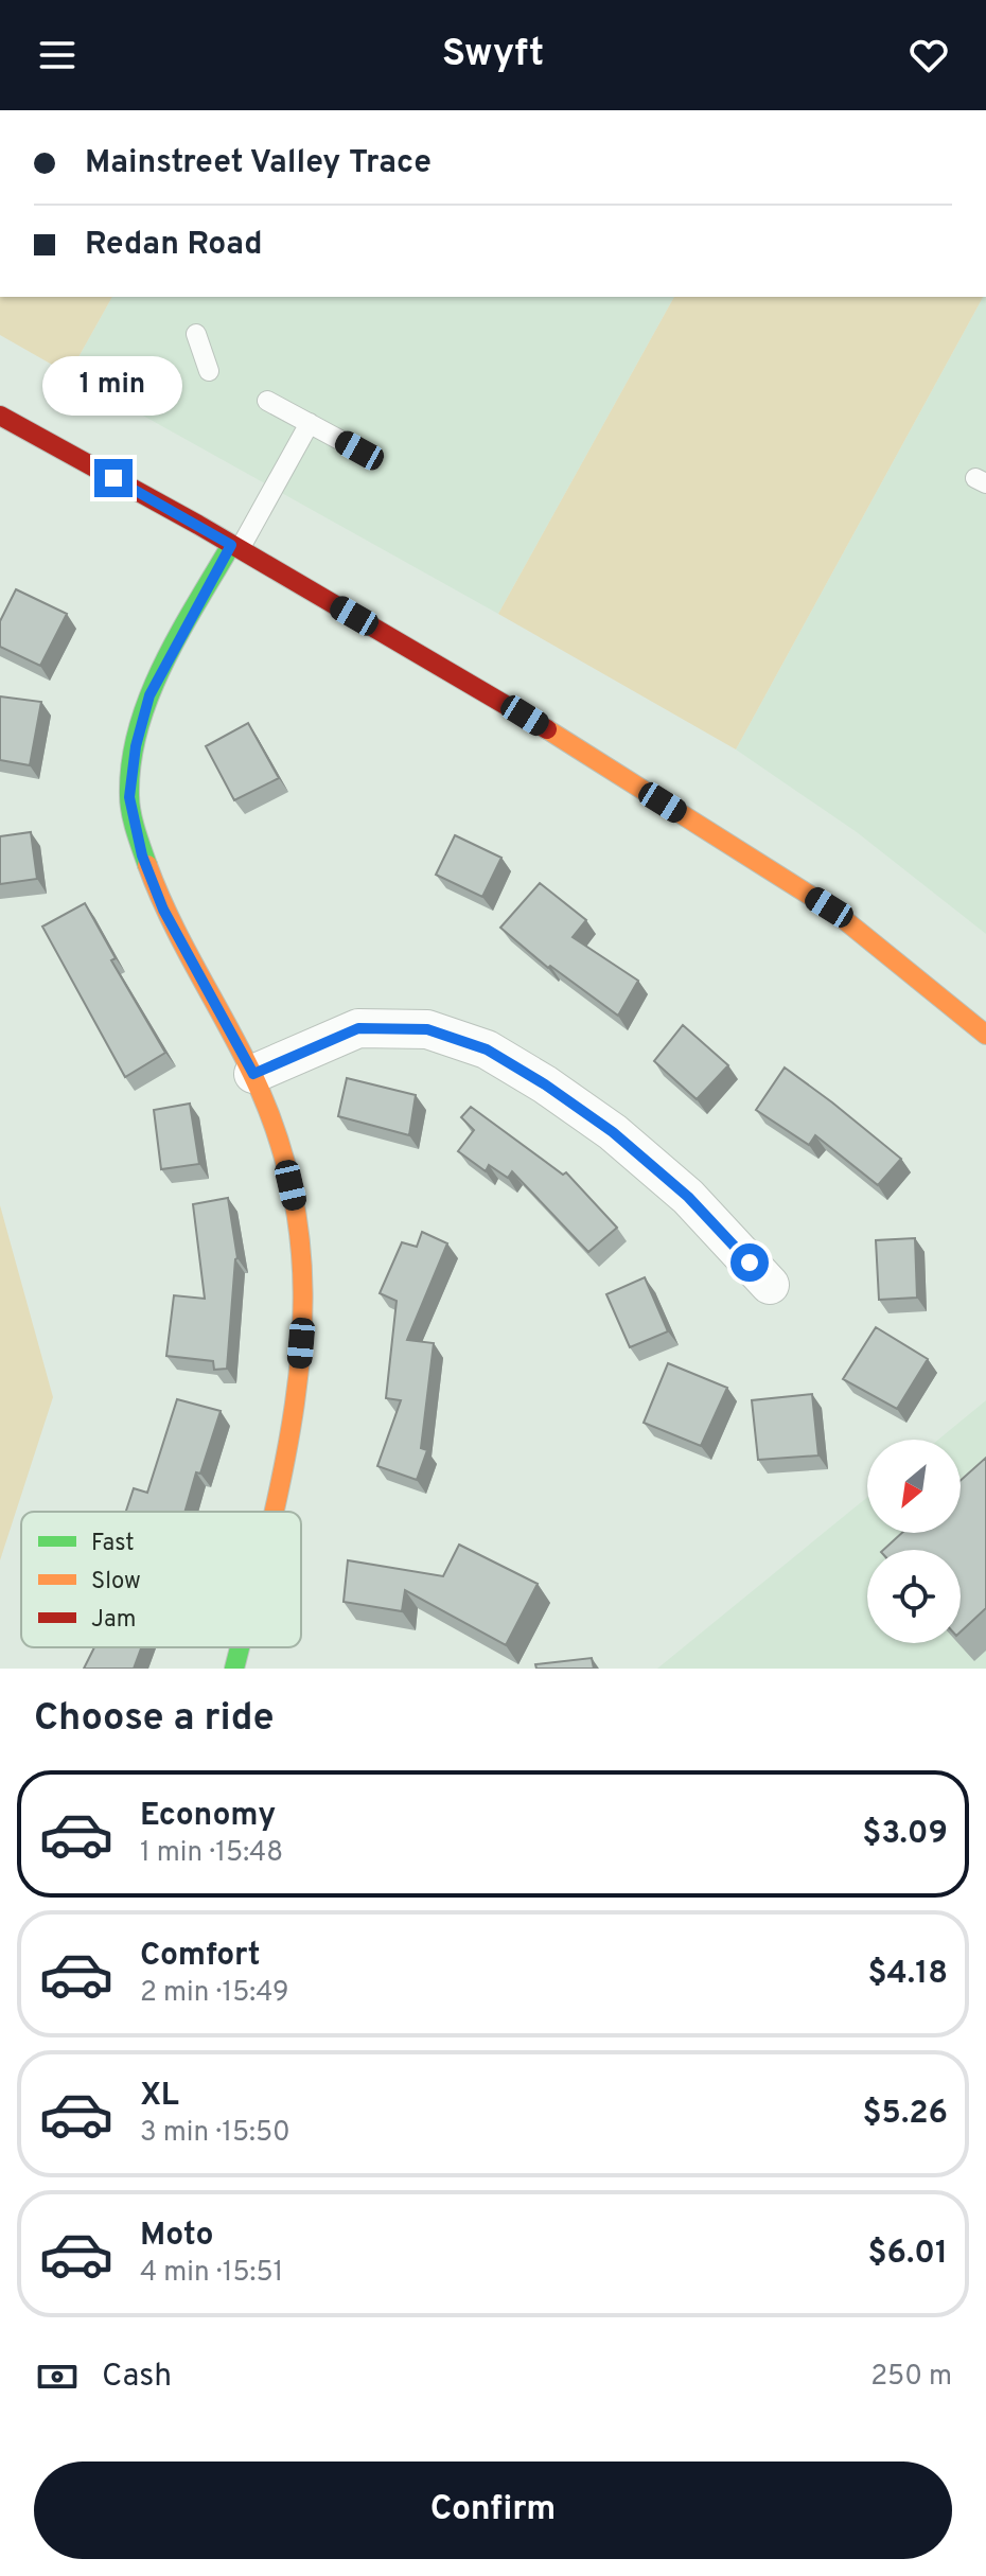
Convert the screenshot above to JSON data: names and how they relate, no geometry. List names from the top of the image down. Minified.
{"legend":["Fast","Slow","Jam"],"north":"bottom left","page":{"header":"Swyft","banner":["Mainstreet Valley Trace","Redan Road"],"bubble":"1 min","heading":"Choose a ride","list":[{"name":"Economy","note":"1 min · 15:48","value":"$3.09"},{"name":"Comfort","note":"2 min · 15:49","value":"$4.18"},{"name":"XL","note":"3 min · 15:50","value":"$5.26"},{"name":"Moto","note":"4 min · 15:51","value":"$6.01"}],"pay":["Cash","250 m"],"buttons":"Confirm"}}
